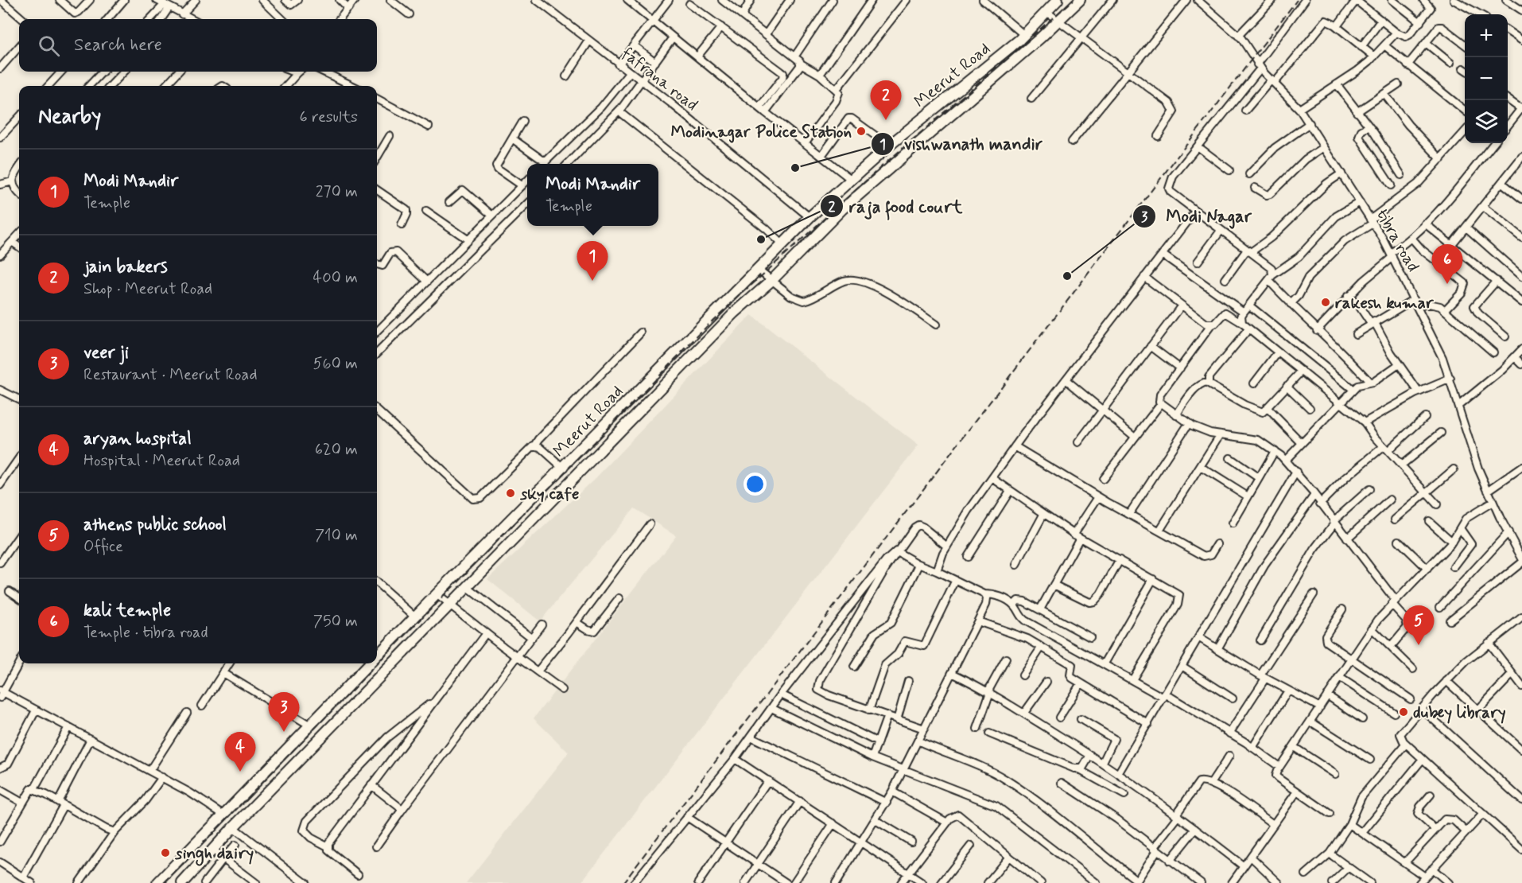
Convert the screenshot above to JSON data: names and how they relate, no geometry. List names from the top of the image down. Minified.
{"streets":{"highway":["Meerut Road"],"street":["fafrana road","tibra road"]},"crossings":[["Meerut Road","fafrana road"]],"places":["Modinagar Police Station","vishwanath mandir","raja food court","Modi Nagar","rakesh kumar","sky cafe","dubey library","singh dairy"],"page":{"map_buttons":["+","−"],"search":"Search here","pins":["2","1","6","5","3","4"],"heading":["Nearby","6 results"],"list":[{"mark":"1","name":"Modi Mandir","note":"Temple","value":"270 m"},{"mark":"2","name":"jain bakers","note":"Shop · Meerut Road","value":"400 m"},{"mark":"3","name":"veer ji","note":"Restaurant · Meerut Road","value":"560 m"},{"mark":"4","name":"aryan hospital","note":"Hospital · Meerut Road","value":"620 m"},{"mark":"5","name":"athens public school","note":"Office","value":"710 m"},{"mark":"6","name":"kali temple","note":"Temple · tibra road","value":"750 m"}],"popup":["Modi Mandir","Temple"]}}
